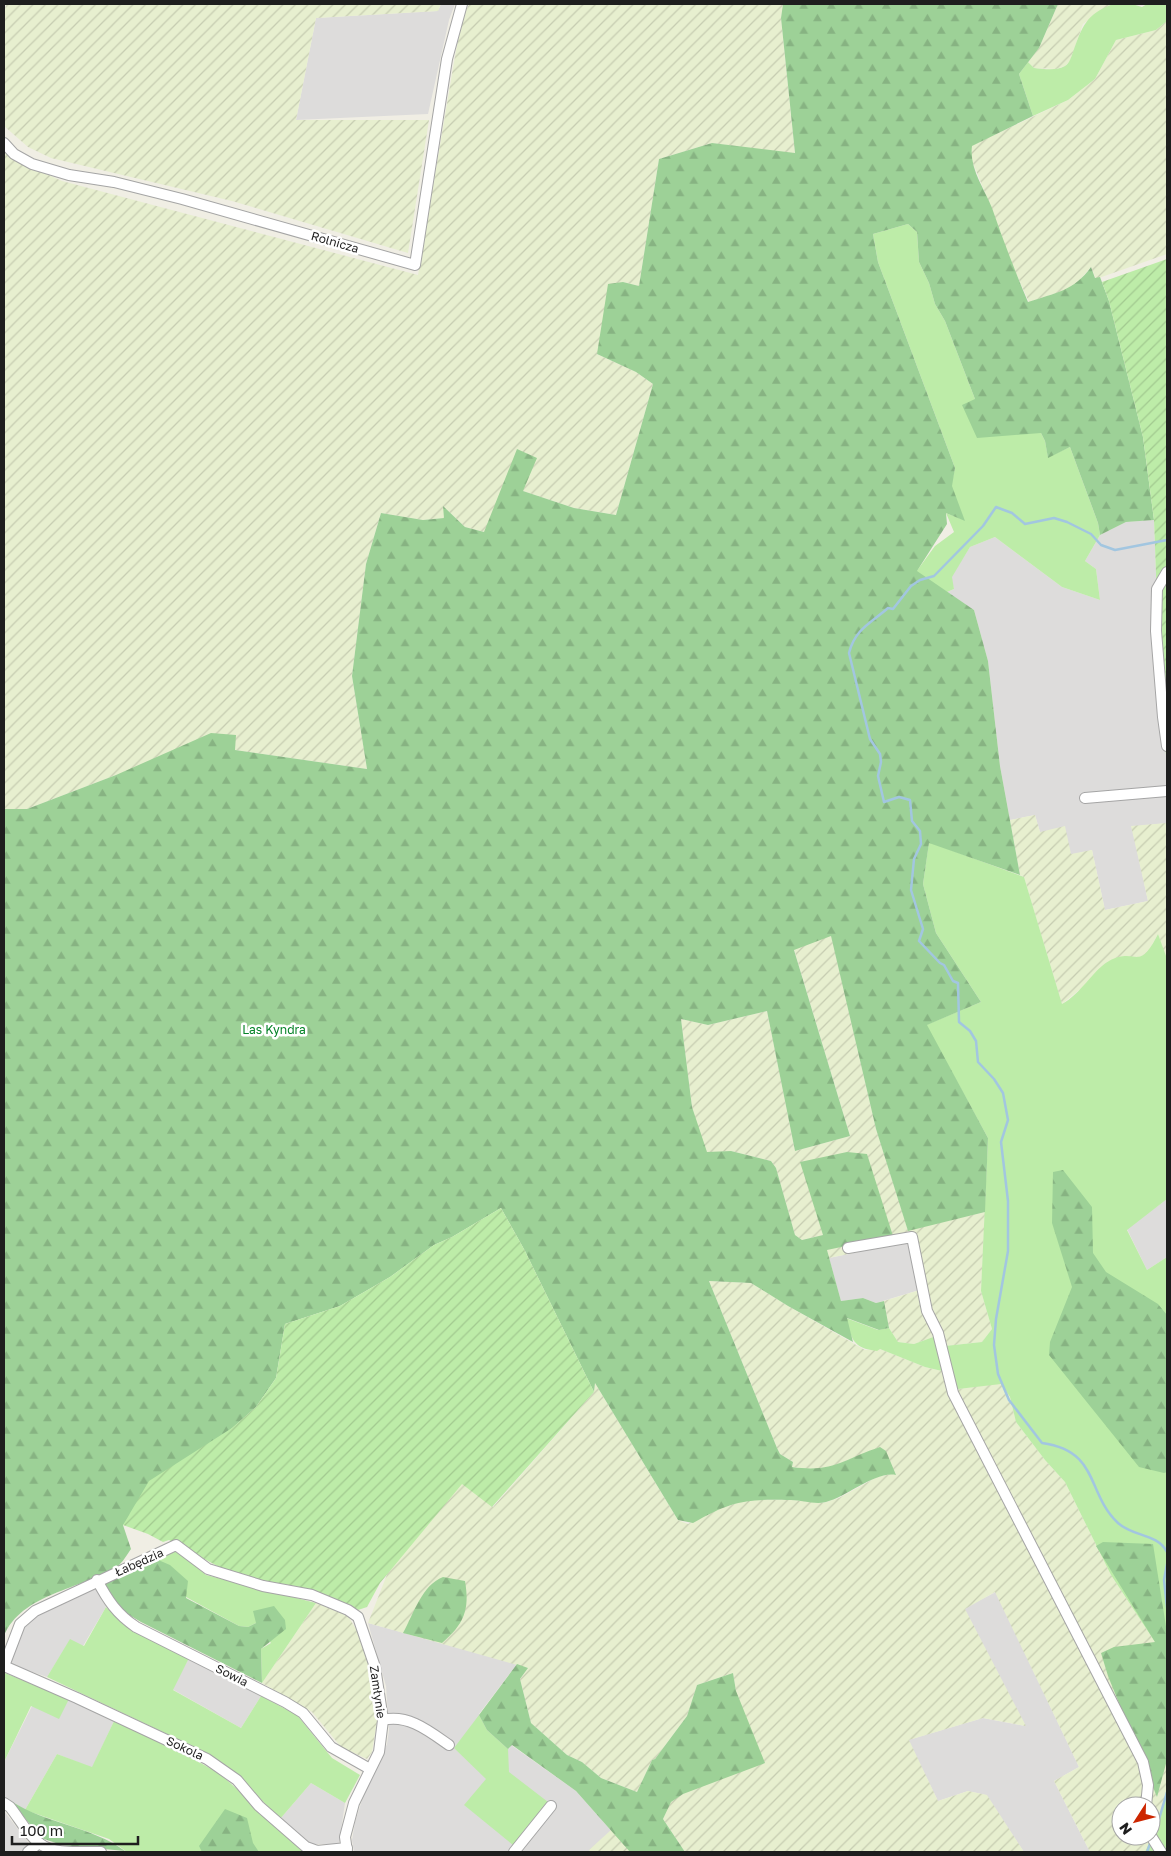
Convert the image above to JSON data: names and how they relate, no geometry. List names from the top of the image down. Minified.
{"streets":{"street":["Rolnicza","Łabędzia","Sowia","Zamłynie","Sokola"]},"crossings":[["Łabędzia","Sowia"],["Łabędzia","Zamłynie"],["Łabędzia","Sokola"],["Sowia","Zamłynie"],["Zamłynie","Sokola"]],"parks":["Las Kyndra"],"scale_bar":"100 m","north":"bottom left"}
